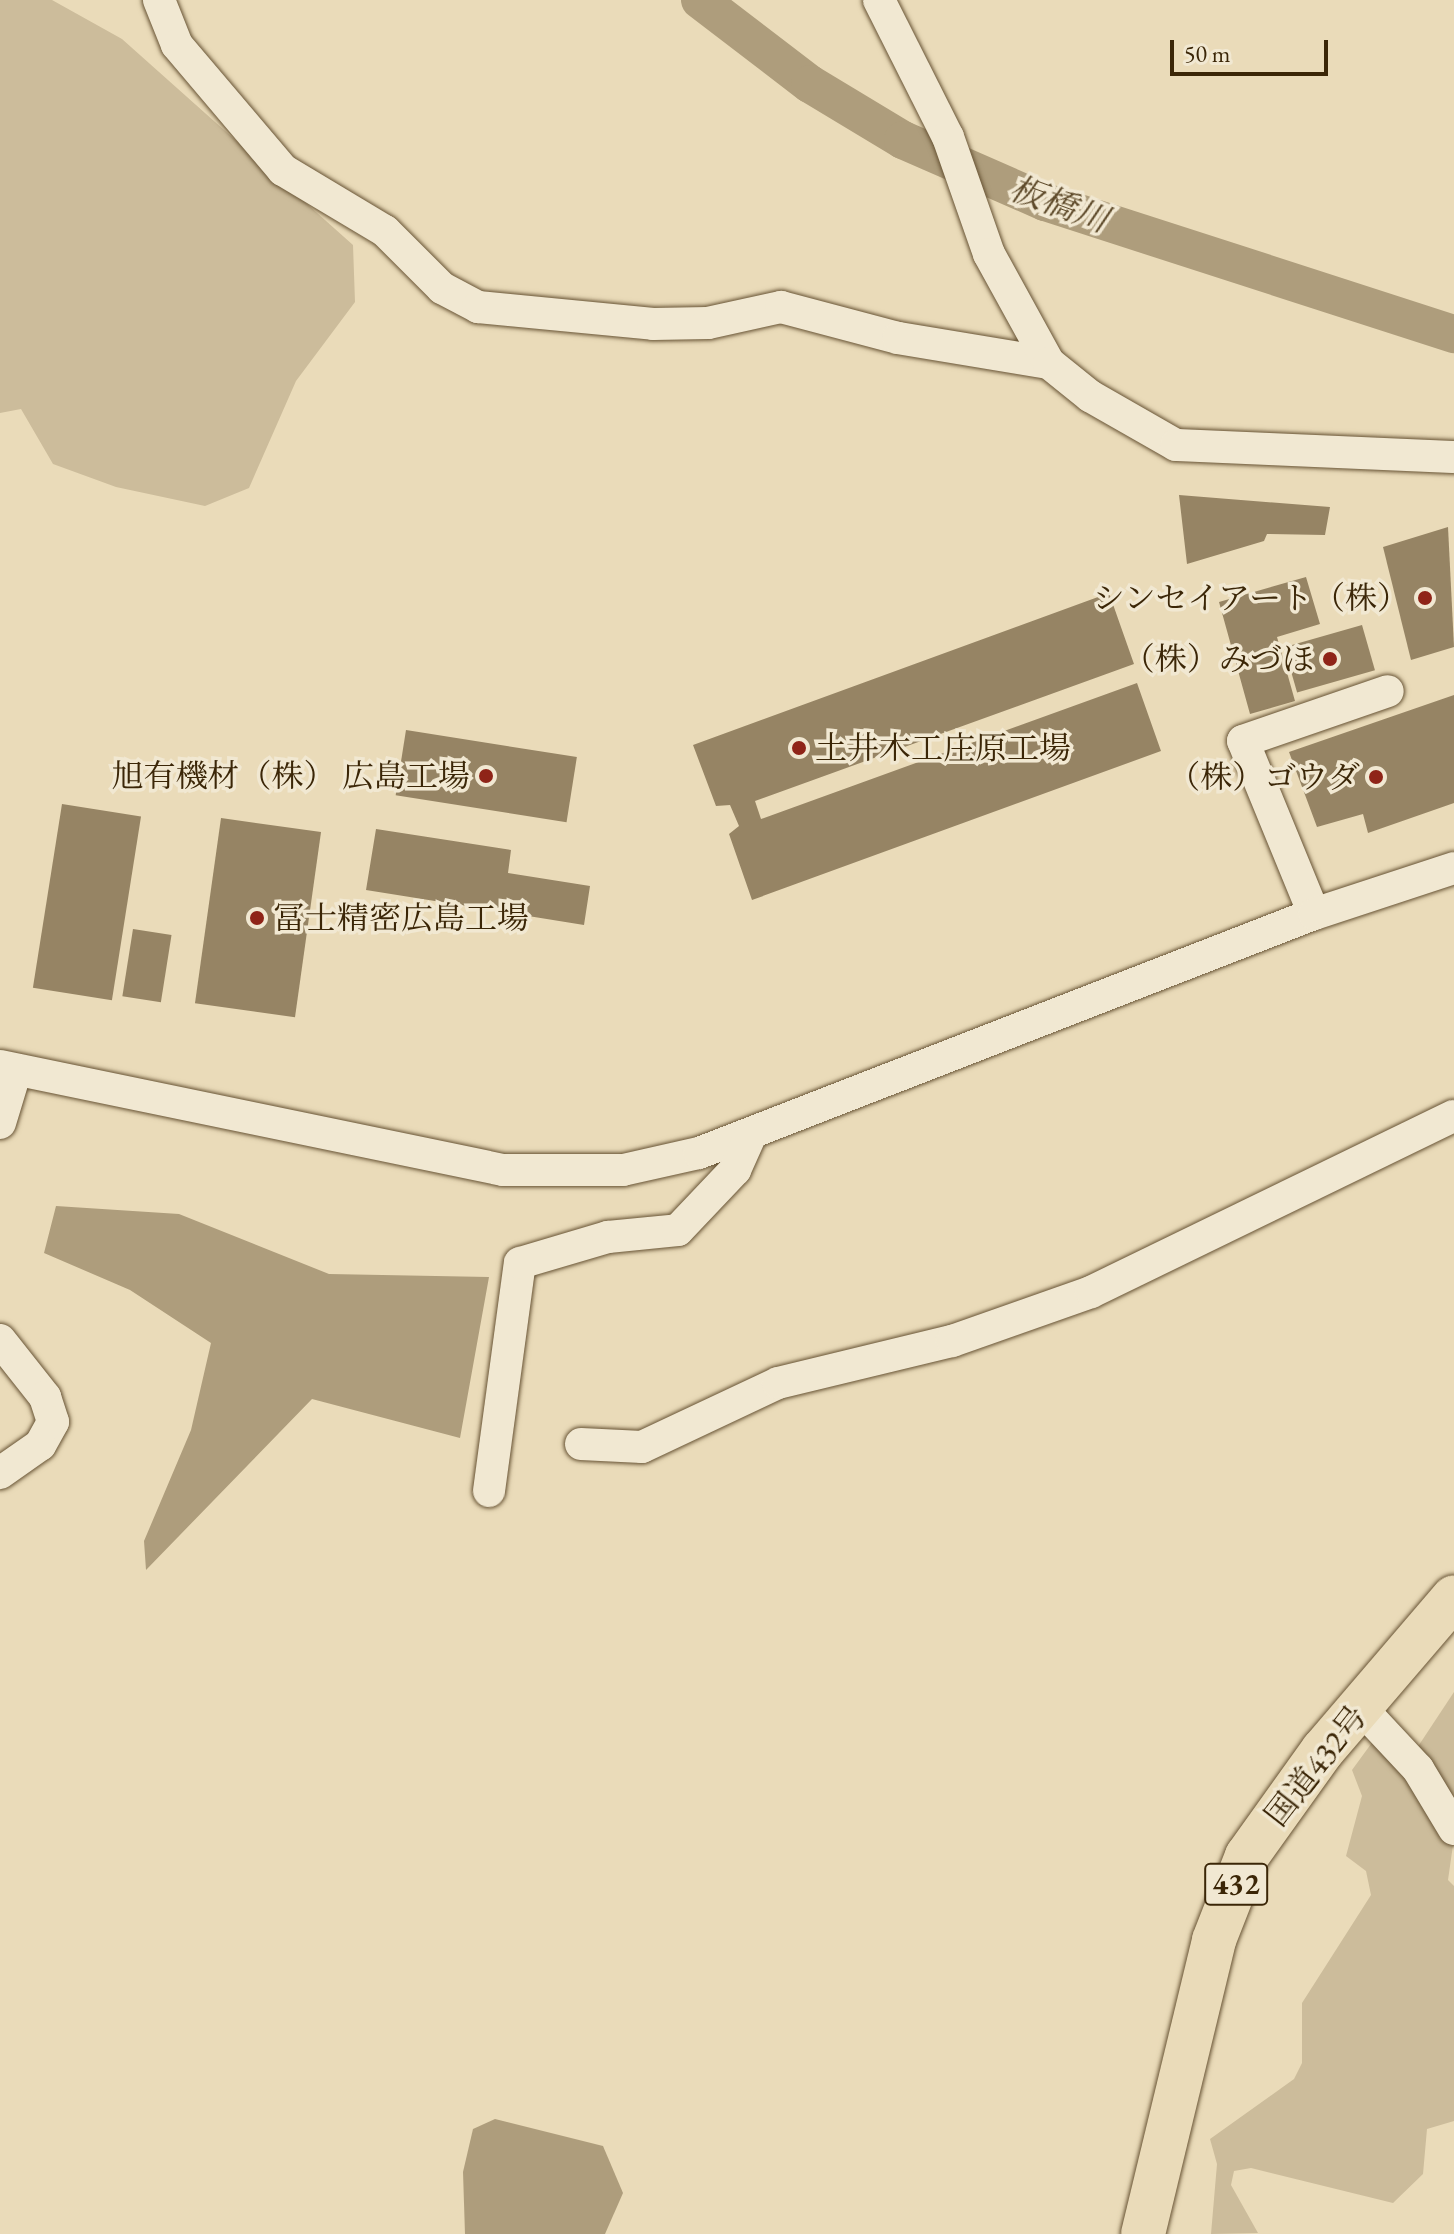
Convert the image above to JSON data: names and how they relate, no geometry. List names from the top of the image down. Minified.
{"streets":{"highway":["国道432号","432"]},"water":["板橋川"],"places":["シンセイアート（株）","（株）みづほ","土井木工庄原工場","旭有機材（株） 広島工場","（株）ゴウダ","冨士精密広島工場"],"scale_bar":"50 m"}
